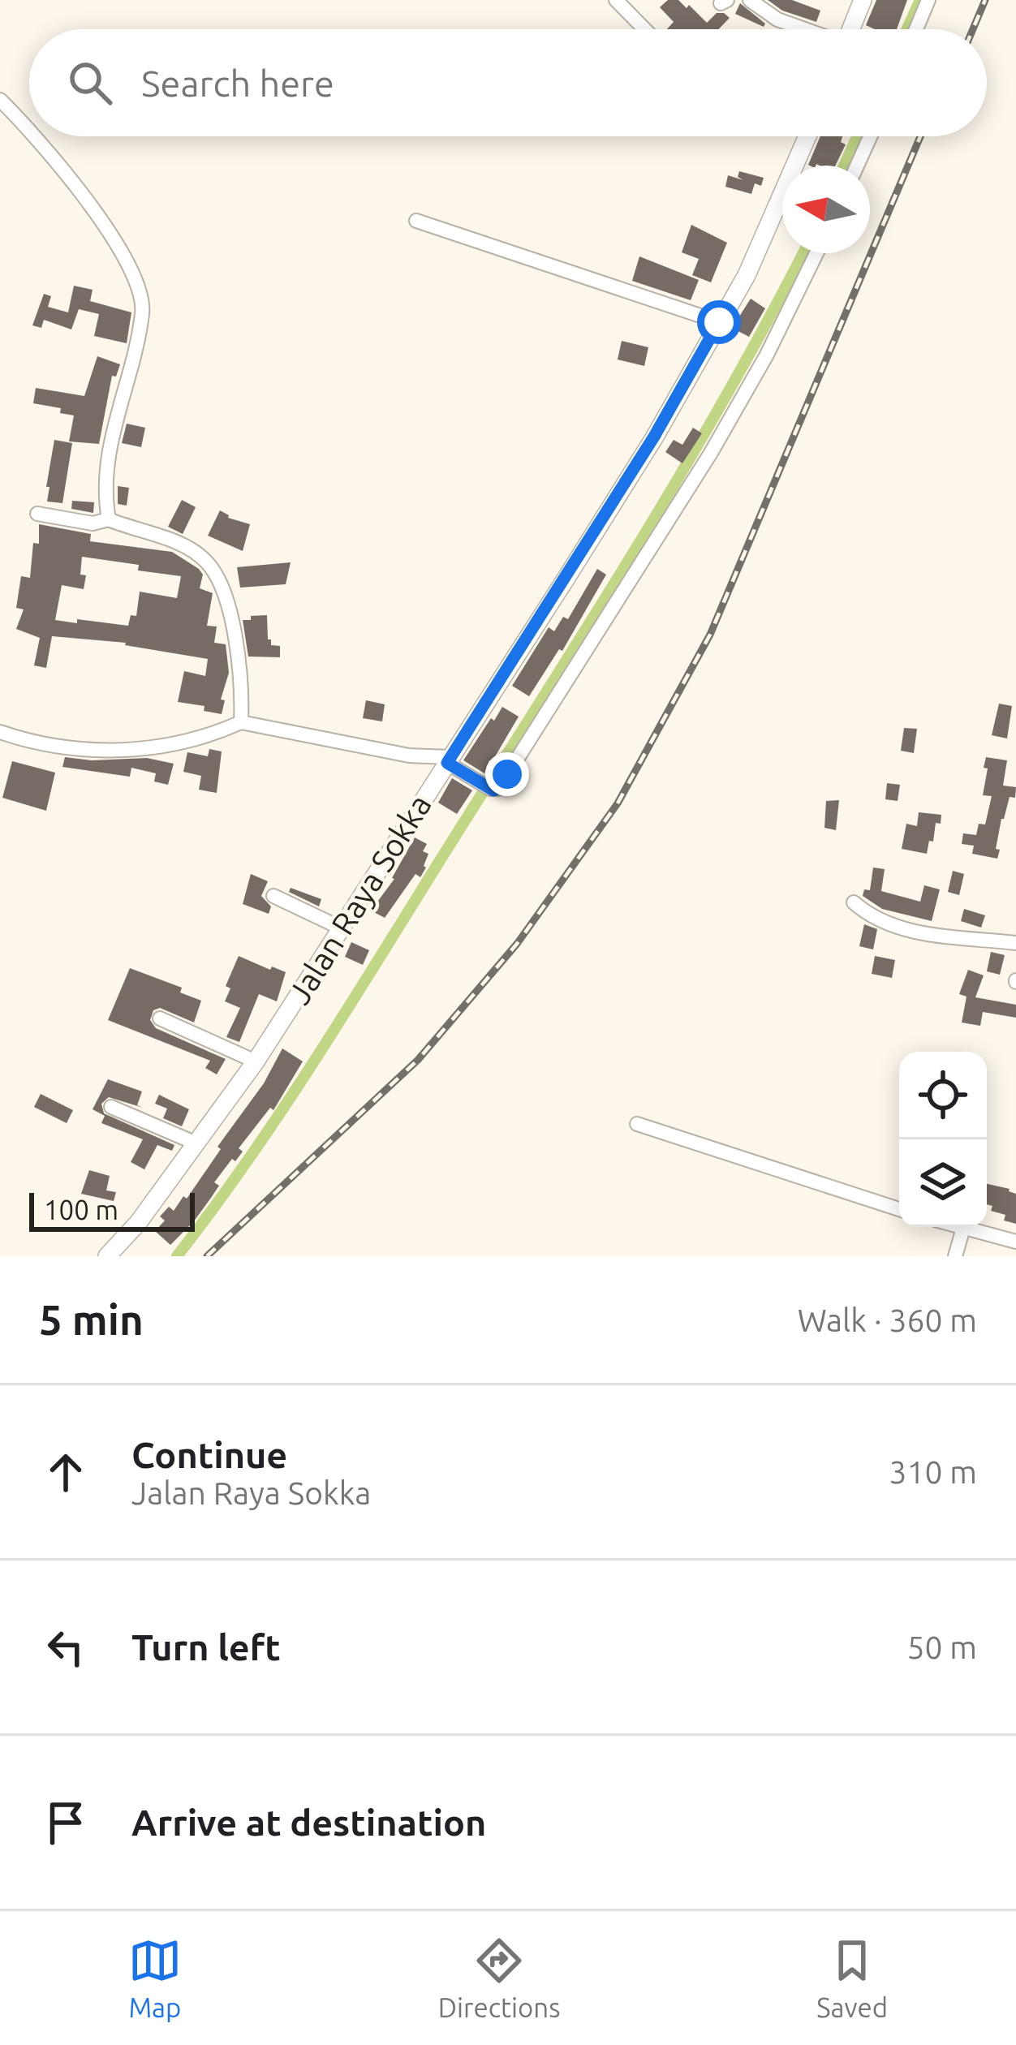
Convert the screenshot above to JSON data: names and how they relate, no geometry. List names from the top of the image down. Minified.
{"streets":{"main road":["Jalan Raya Sokka"]},"scale_bar":"100 m","north":"left","page":{"search":"Search here","scale":"100 m","heading":["5 min","Walk · 360 m"],"list":[["Continue","Jalan Raya Sokka","310 m"],["Turn left","50 m"],"Arrive at destination"],"nav":["Map","Directions","Saved"]}}
